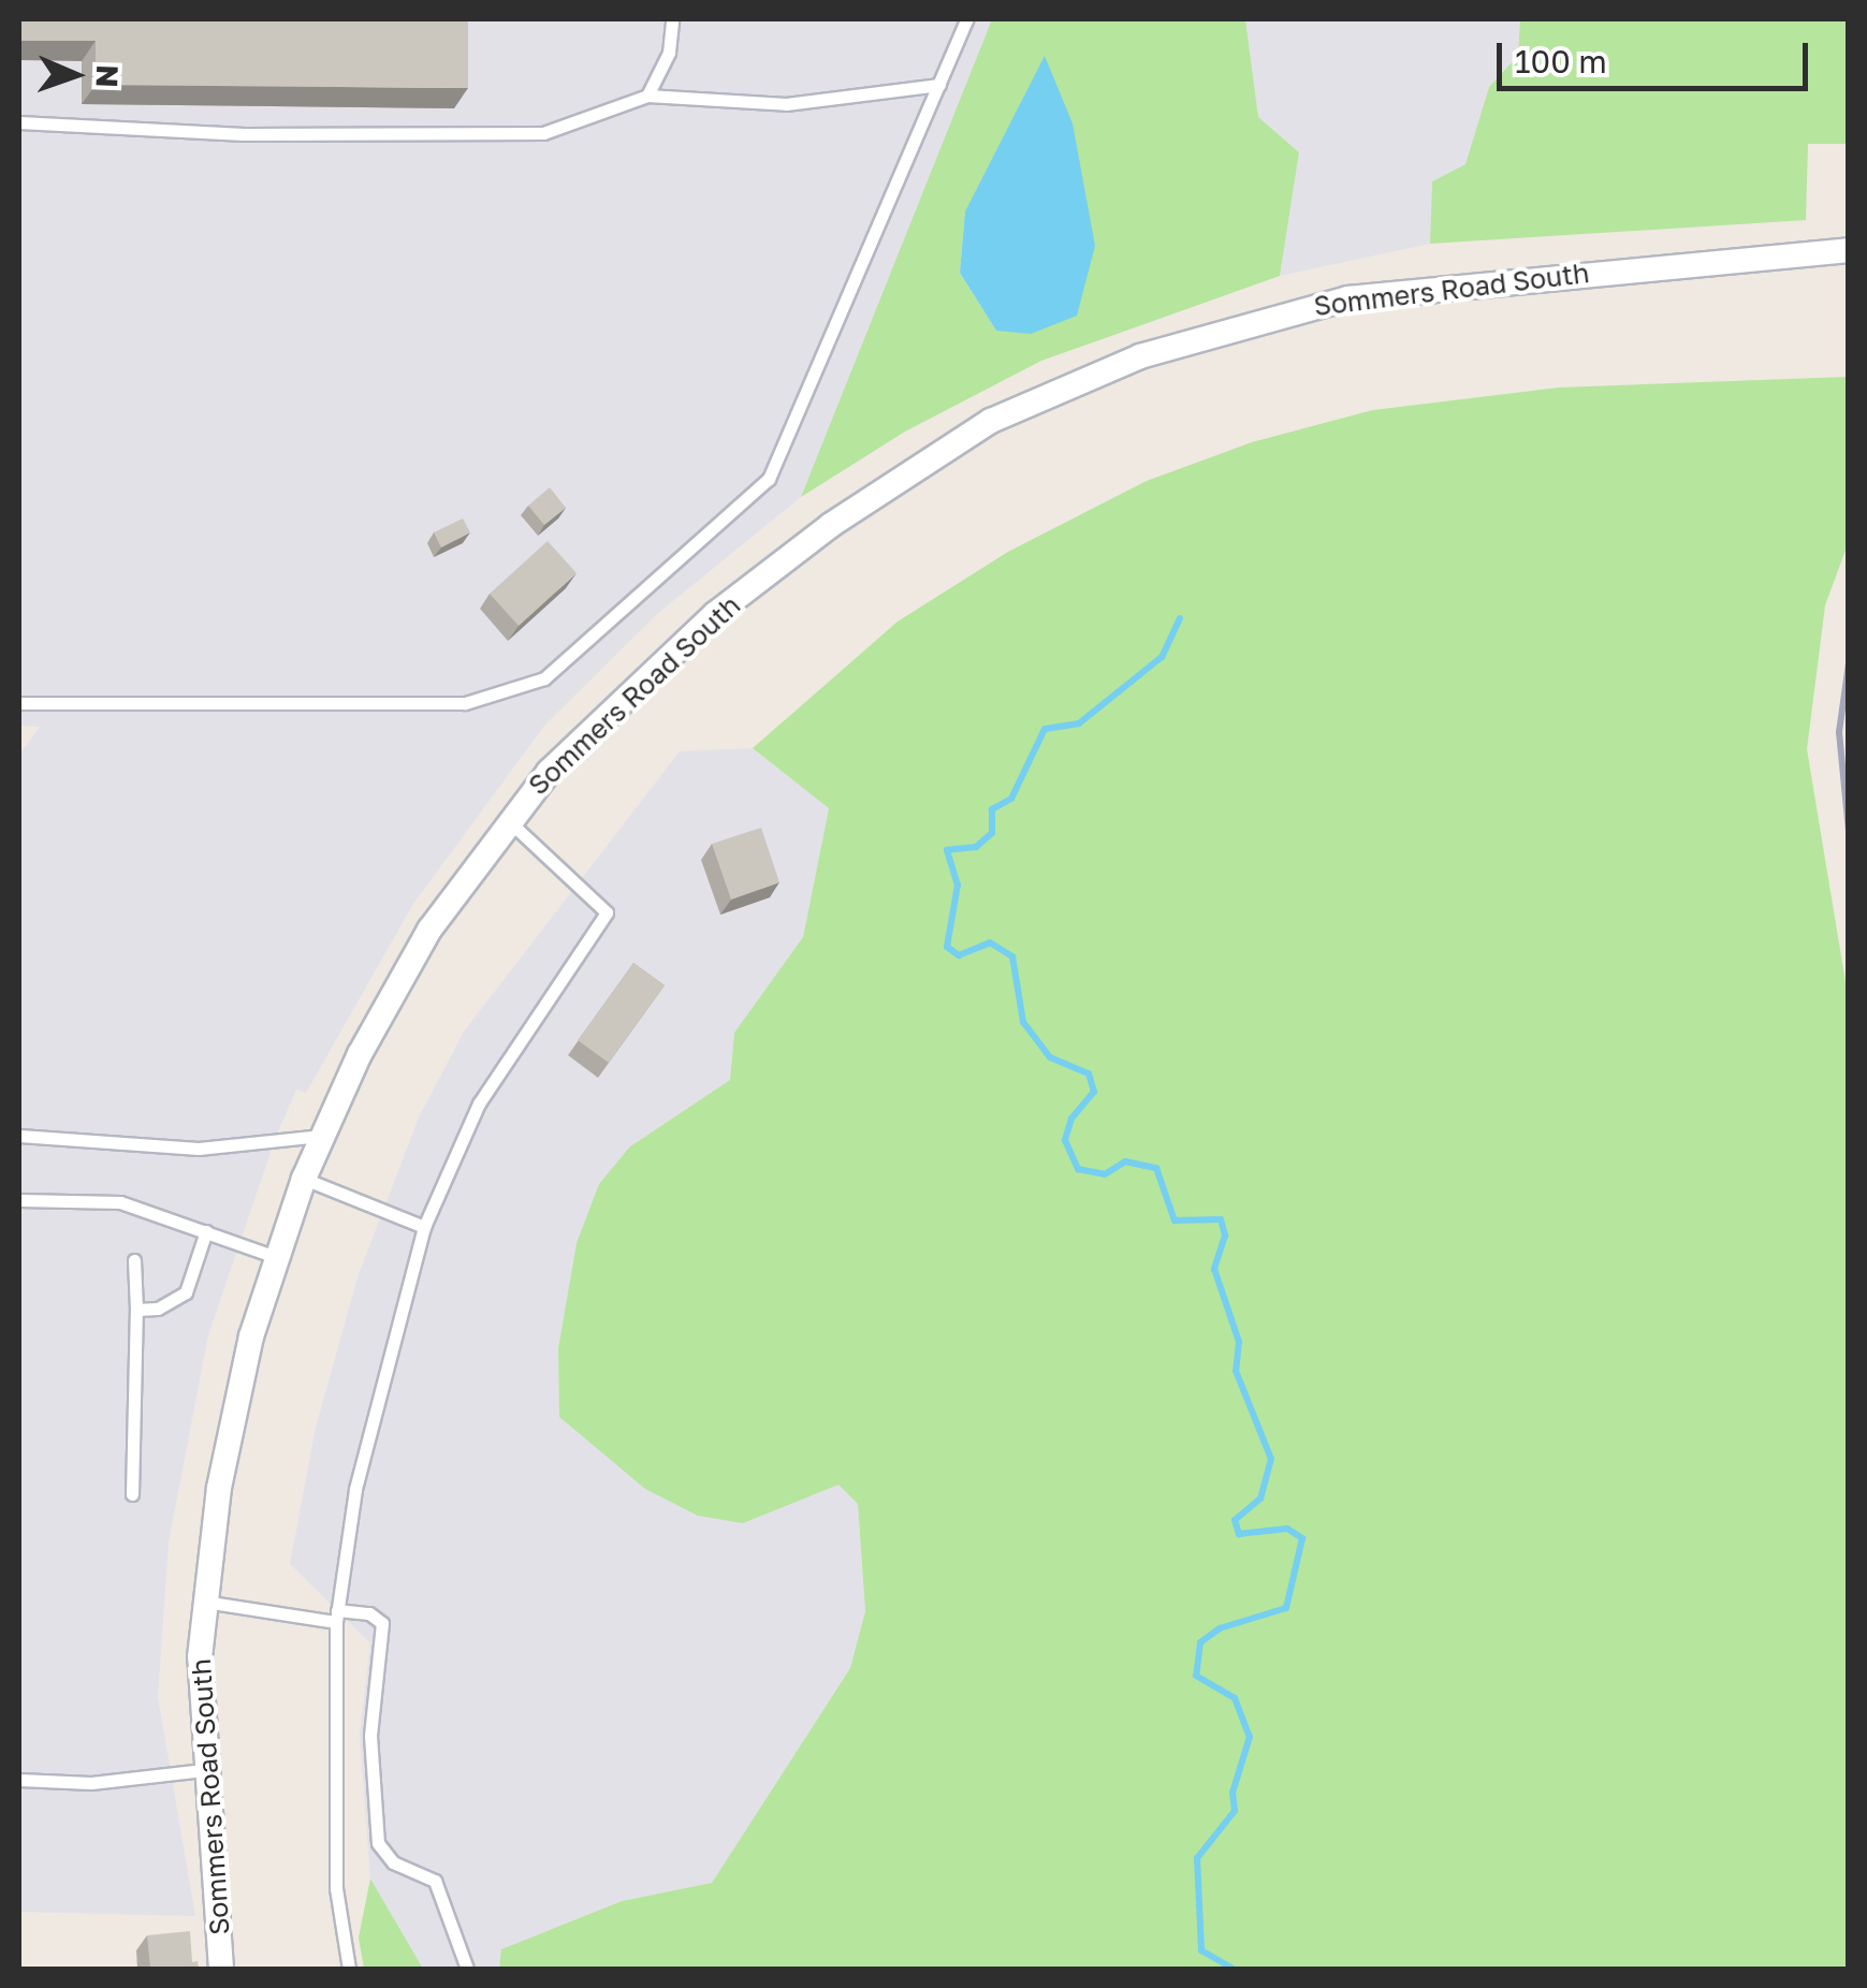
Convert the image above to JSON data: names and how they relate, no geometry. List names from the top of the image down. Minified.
{"streets":{"street":["Sommers Road South"]},"scale_bar":"100 m","north":"right"}
